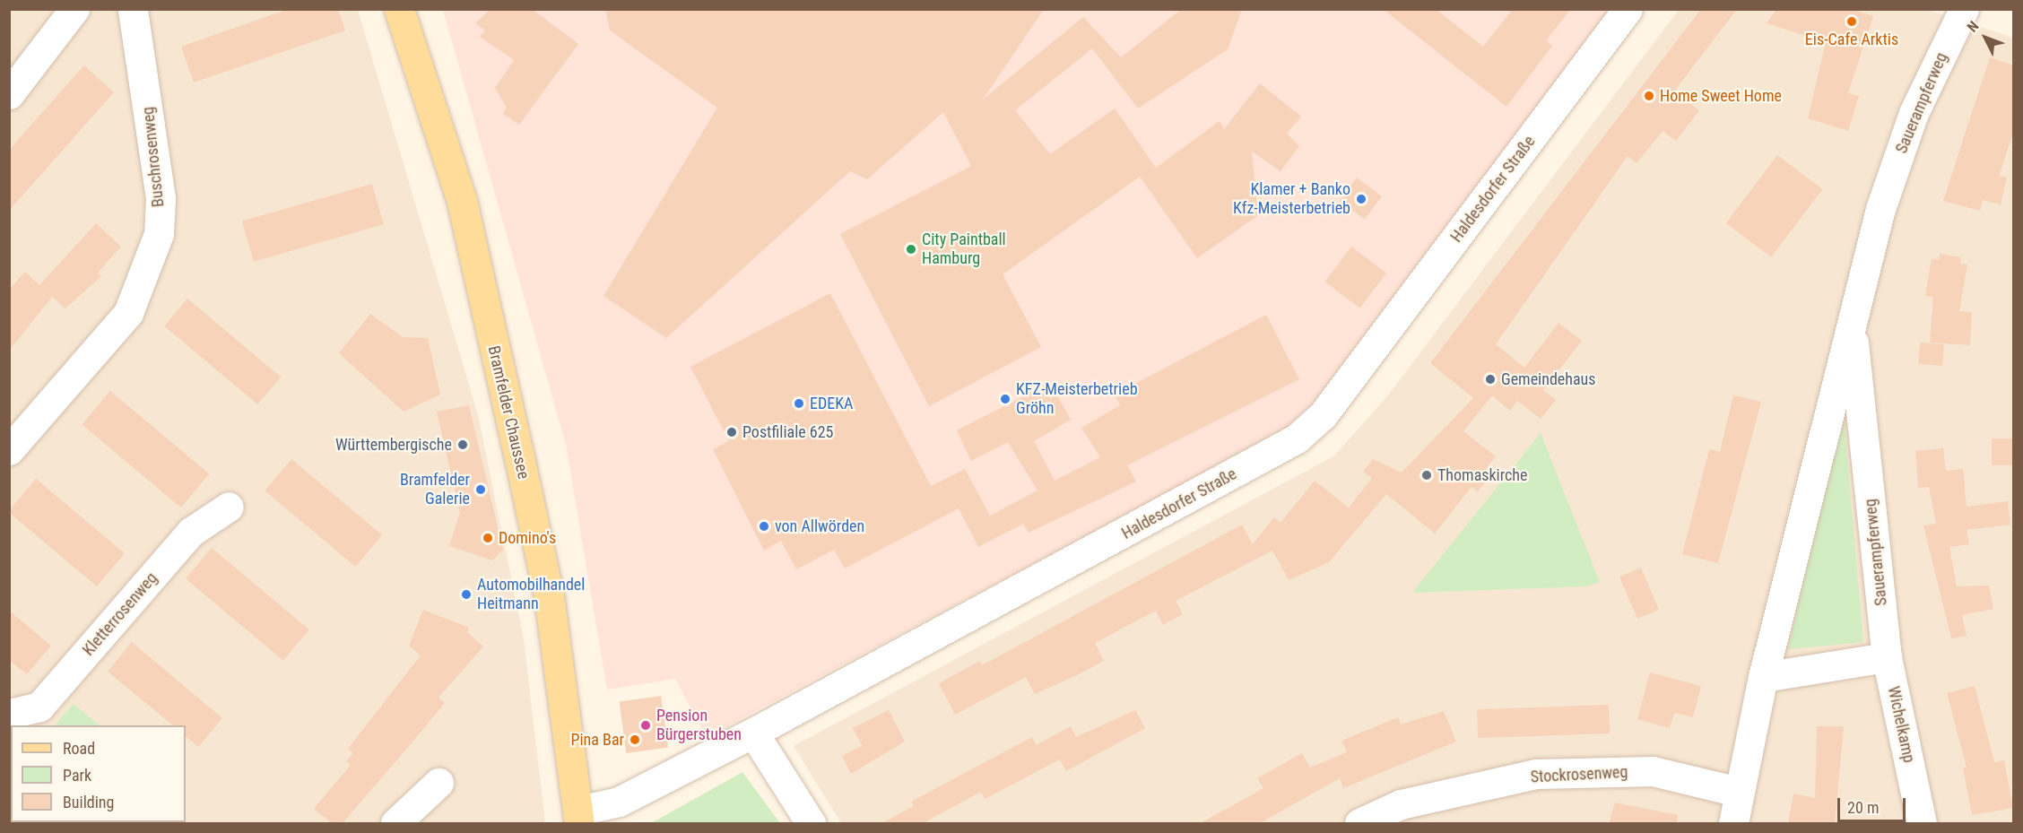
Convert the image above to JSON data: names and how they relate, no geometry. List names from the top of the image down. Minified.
{"streets":{"main road":["Bramfelder Chaussee"],"street":["Sauerampferweg","Buschrosenweg","Haldesdorfer Straße","Kletterrosenweg","Wichelkamp","Stockrosenweg"]},"crossings":[["Sauerampferweg","Wichelkamp"],["Sauerampferweg","Stockrosenweg"],["Haldesdorfer Straße","Bramfelder Chaussee"]],"places":["Eis-Cafe Arktis","Home Sweet Home","Klamer + Banko Kfz-Meisterbetrieb","City Paintball Hamburg","Gemeindehaus","KFZ-Meisterbetrieb Gröhn","EDEKA","Postfiliale 625","Württembergische","Thomaskirche","Bramfelder Galerie","von Allwörden","Domino's","Automobilhandel Heitmann","Pension Bürgerstuben","Pina Bar"],"legend":["Road","Park","Building"],"scale_bar":"20 m","north":"top left"}
